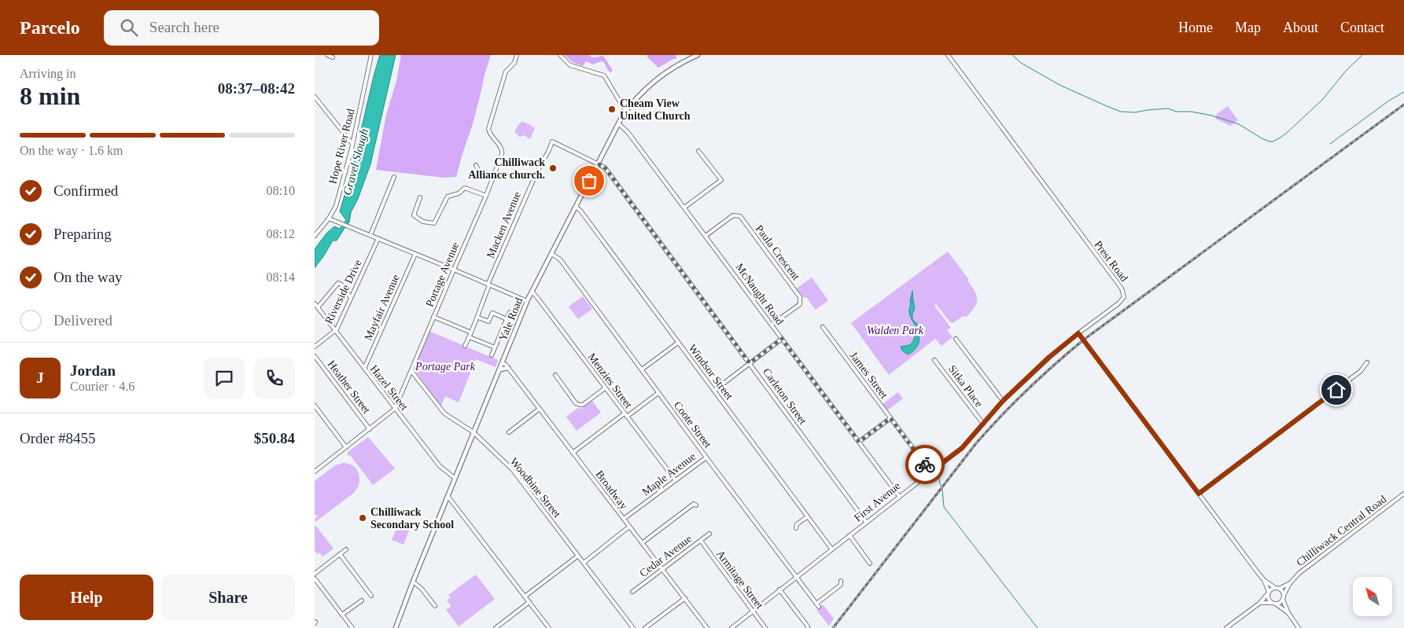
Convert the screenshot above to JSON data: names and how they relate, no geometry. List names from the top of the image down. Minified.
{"streets":{"main road":["Yale Road"],"street":["Hope River Road","Macken Avenue","Paula Crescent","Prest Road","Portage Avenue","Riverside Drive","McNaught Road","Mayfair Avenue","Windsor Street","James Street","Menzies Street","Sitka Place","Heather Street","Hazel Street","Carleton Street","Coote Street","Maple Avenue","Woodbine Street","Broadway","First Avenue","Chilliwack Central Road","Cedar Avenue","Armitage Street"]},"crossings":[["Macken Avenue","Carleton Street"],["Paula Crescent","McNaught Road"],["Prest Road","First Avenue"],["Portage Avenue","Heather Street"],["Portage Avenue","Hazel Street"],["Portage Avenue","Woodbine Street"],["Riverside Drive","Hazel Street"],["McNaught Road","Yale Road"],["McNaught Road","First Avenue"],["Mayfair Avenue","Hazel Street"],["Yale Road","Windsor Street"],["Yale Road","Menzies Street"],["Yale Road","Hazel Street"],["Yale Road","Carleton Street"],["Yale Road","Coote Street"],["Yale Road","Woodbine Street"],["Yale Road","Broadway"],["Windsor Street","First Avenue"],["James Street","First Avenue"],["Menzies Street","Maple Avenue"],["Sitka Place","First Avenue"],["Carleton Street","First Avenue"],["Coote Street","Maple Avenue"],["Coote Street","First Avenue"],["Maple Avenue","Broadway"],["Broadway","Cedar Avenue"],["First Avenue","Armitage Street"],["Cedar Avenue","Armitage Street"]],"water":["Gravel Slough"],"parks":["Walden Park","Portage Park"],"places":["Cheam View United Church","Chilliwack Alliance church.","Chilliwack Secondary School"],"north":"top left","page":{"header":"Parcelo","search":"Search here","nav":["Home","Map","About","Contact"],"heading":["8 min","Arriving in","08:37–08:42"],"panel":["Jordan","Courier · 4.6","Order #8455","$50.84"],"bar":"On the way · 1.6 km","list":[["Confirmed","08:10"],["Preparing","08:12"],["On the way","08:14"],"Delivered"],"round":"J","buttons":["Help","Share"]}}
